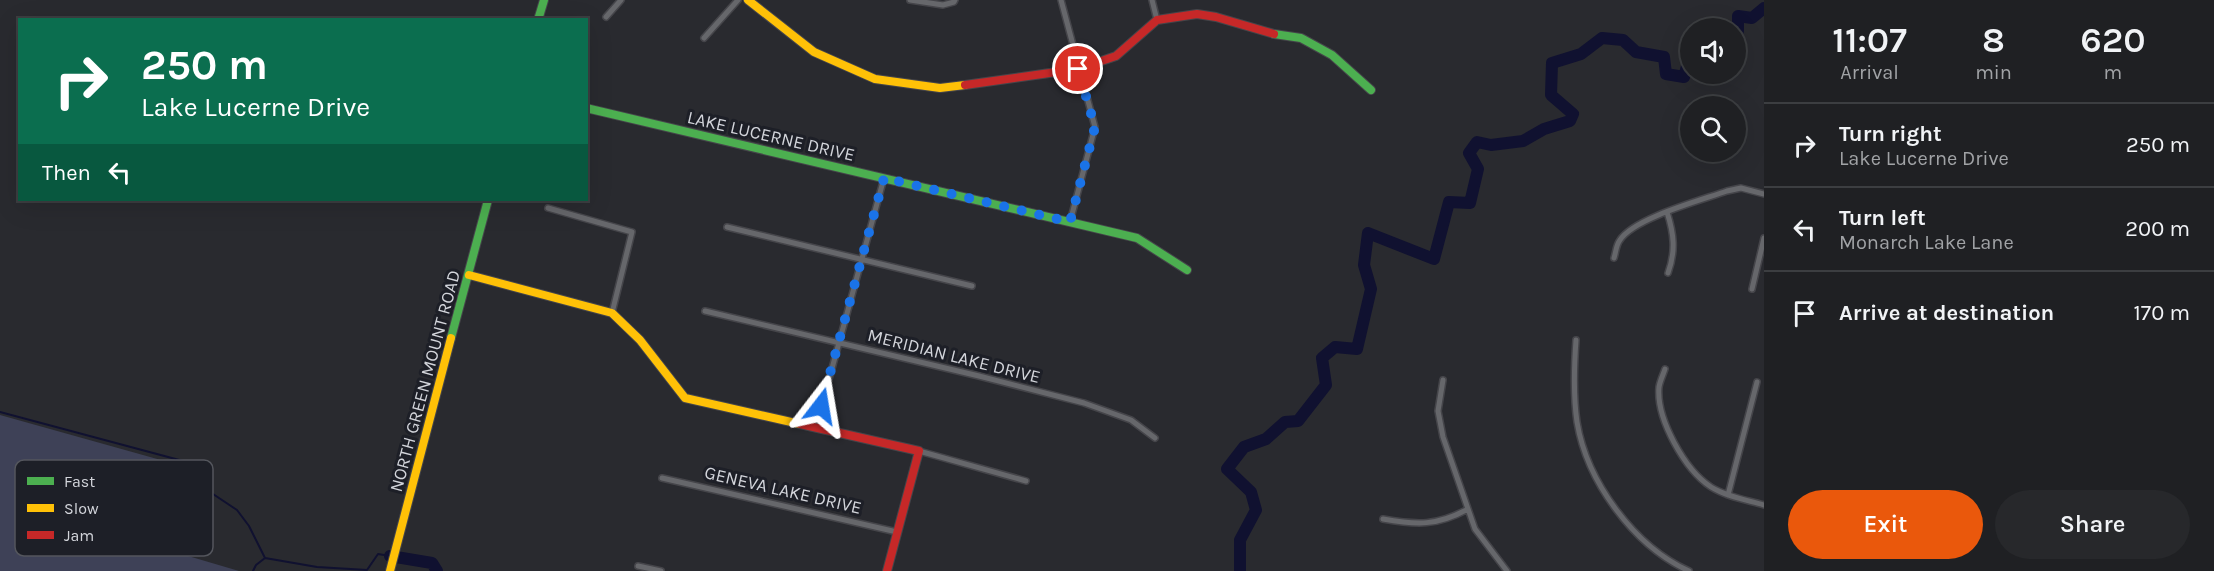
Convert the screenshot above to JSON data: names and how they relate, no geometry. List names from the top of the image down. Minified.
{"streets":{"street":["LAKE LUCERNE DRIVE","MERIDIAN LAKE DRIVE","NORTH GREEN MOUNT ROAD","GENEVA LAKE DRIVE"]},"legend":["Fast","Slow","Jam"],"page":{"eta":["11:07","Arrival","8","min","620","m"],"turn":["250 m","Lake Lucerne Drive"],"list":[{"name":"Turn right","note":"Lake Lucerne Drive","value":"250 m"},{"name":"Turn left","note":"Monarch Lake Lane","value":"200 m"},{"name":"Arrive at destination","value":"170 m"}],"then":"Then","buttons":["Exit","Share"]}}
